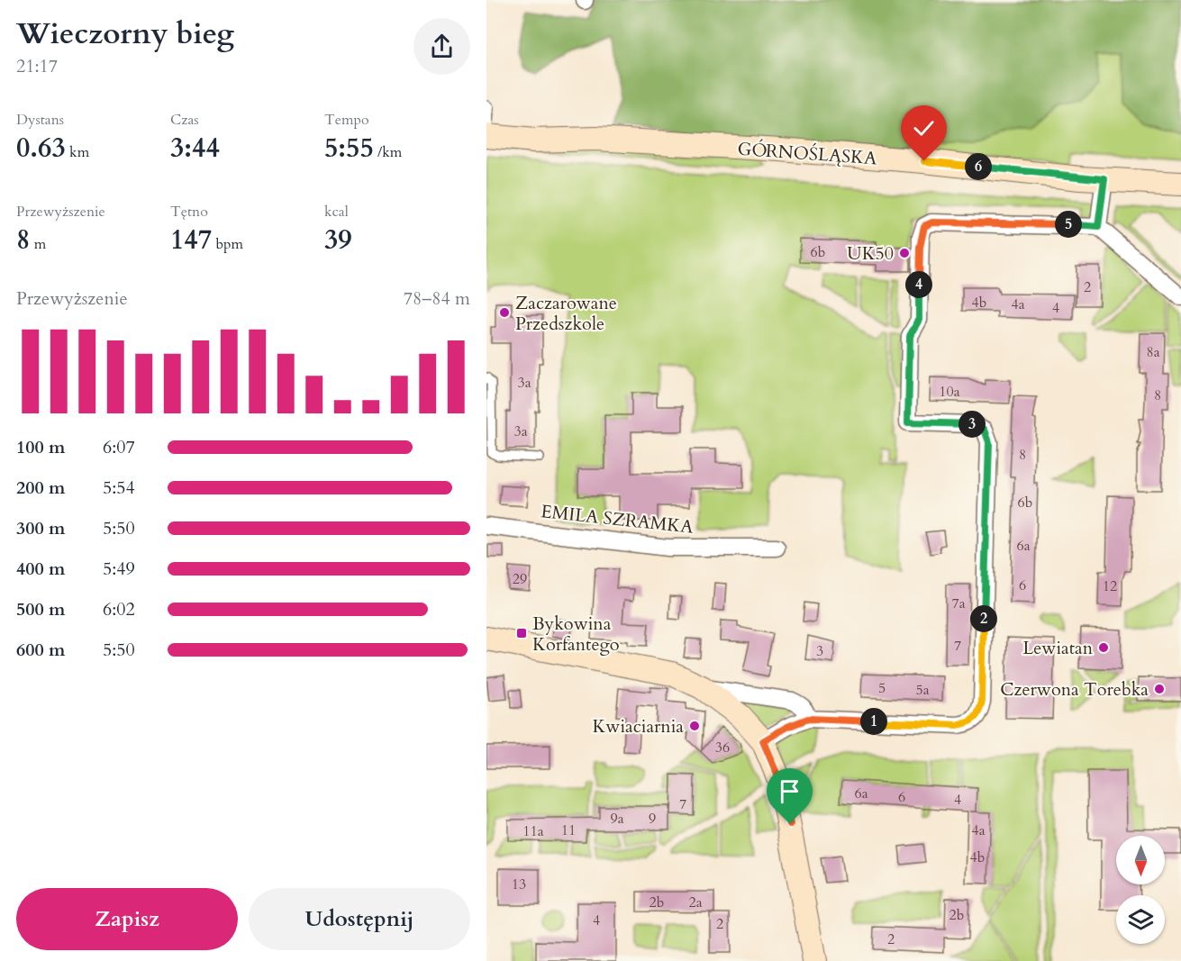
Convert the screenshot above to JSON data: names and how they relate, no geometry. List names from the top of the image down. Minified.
{"streets":{"street":["GÓRNOŚLĄSKA","EMILA SZRAMKA"]},"places":{"other":["UK50","Zaczarowane Przedszkole","Lewiatan","Czerwona Torebka","Kwiaciarnia"],"transit":["Bykowina Korfantego"]},"house_numbers":["6b","2","4b","4a","4","8a","3a","10a","8","3a","8","6b","6a","29","6","12","7a","7","3","5","5a","36","6a","6","4","7","9a","9","11","4a","11a","4b","13","2b","2a","2b","4","2","2"],"north":"bottom","page":{"heading":["Wieczorny bieg","21:17"],"stats":[["Dystans","0.63 km"],["Czas","3:44"],["Tempo","5:55 /km"],["Przewyższenie","8 m"],["Tętno","147 bpm"],["kcal","39"]],"pins":["6","5","4","3","2","1"],"chart":["Przewyższenie","78–84 m"],"list":[{"name":"100 m","note":"6:07"},{"name":"200 m","note":"5:54"},{"name":"300 m","note":"5:50"},{"name":"400 m","note":"5:49"},{"name":"500 m","note":"6:02"},{"name":"600 m","note":"5:50"}],"buttons":["Zapisz","Udostępnij"]}}
